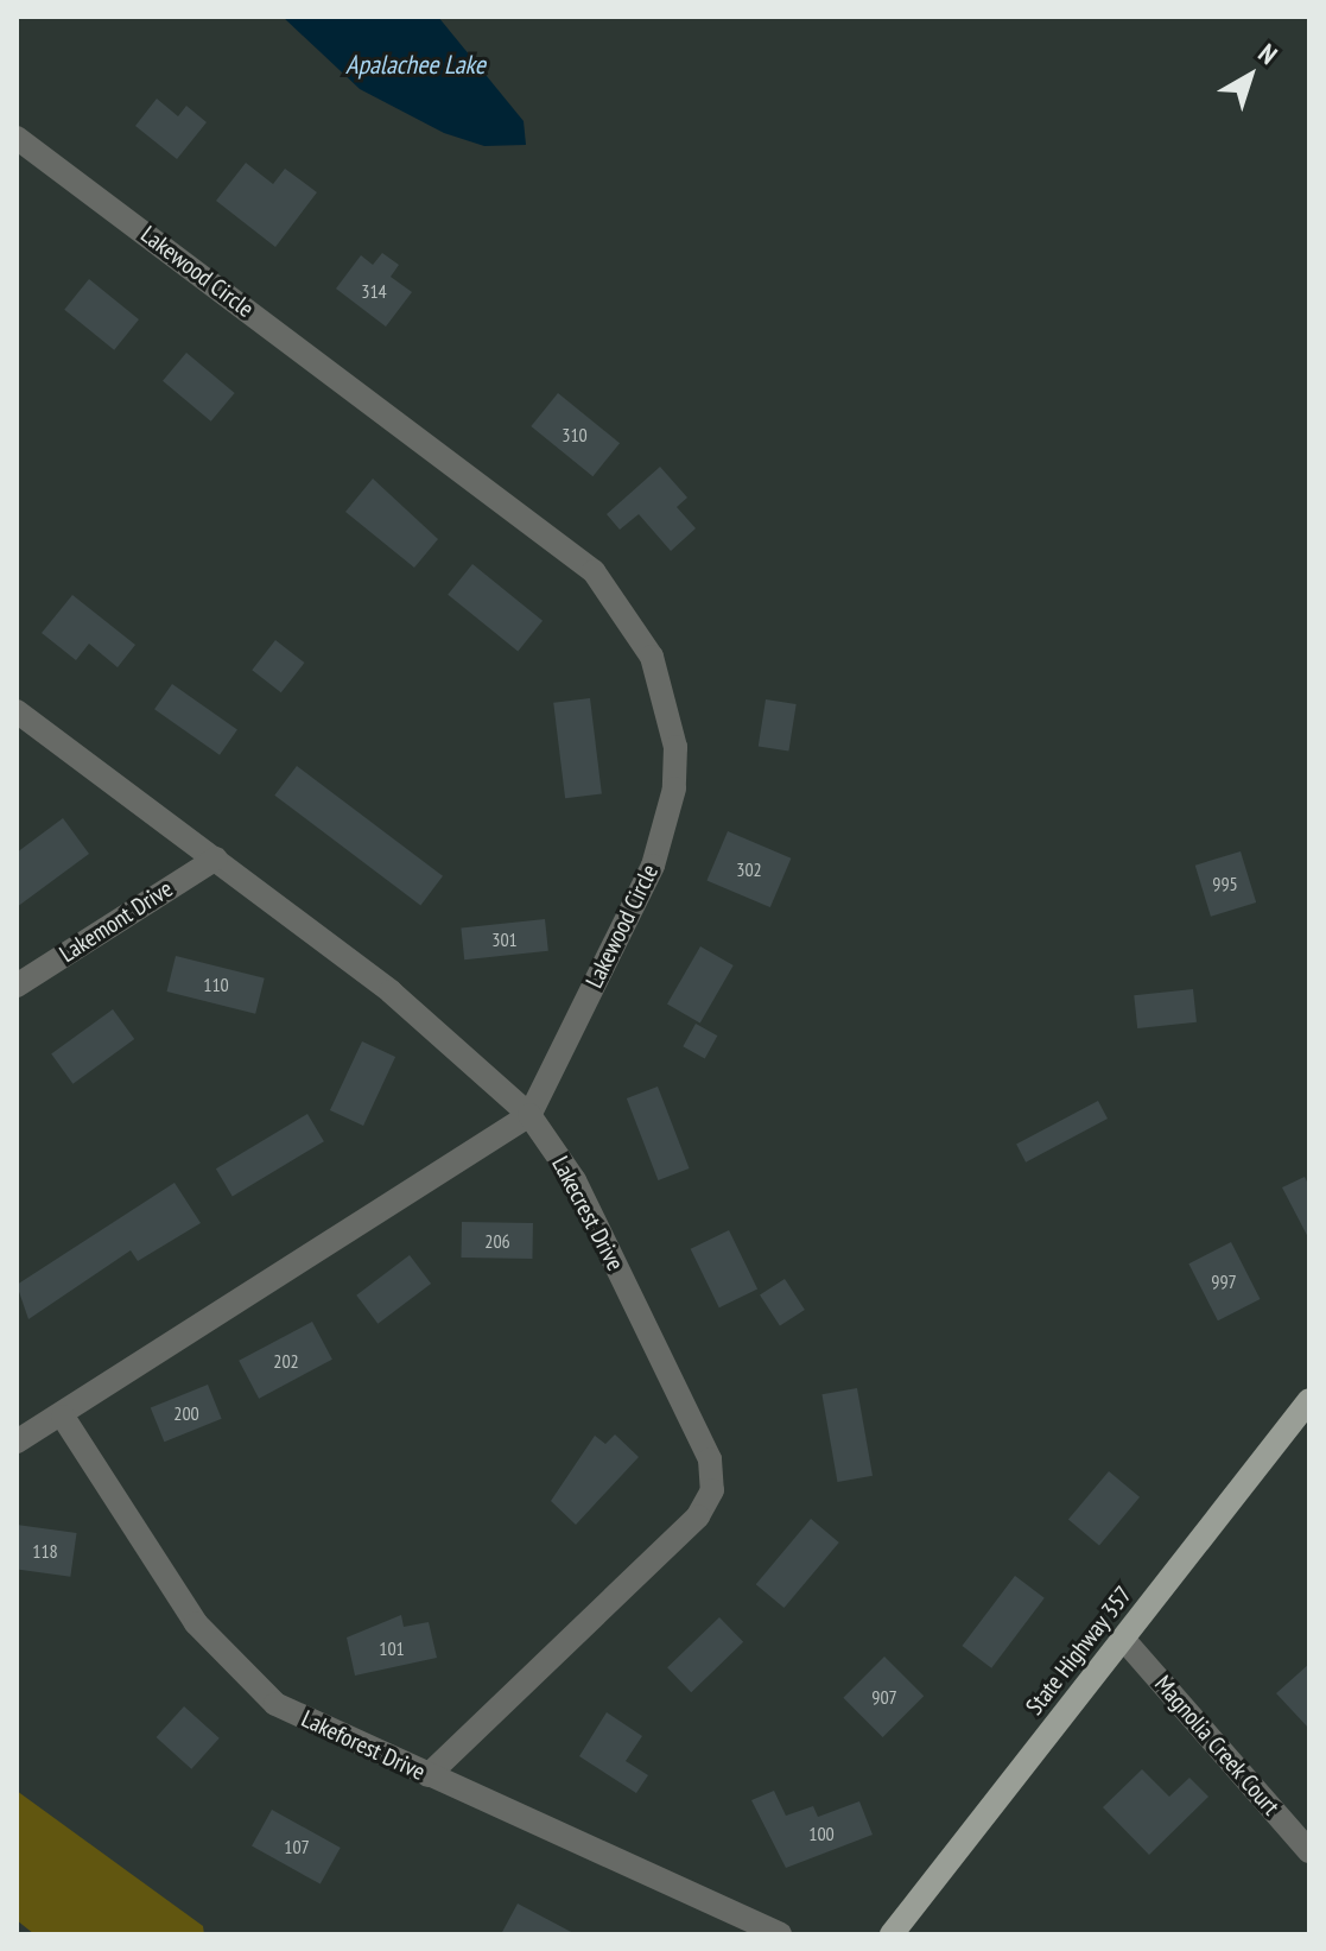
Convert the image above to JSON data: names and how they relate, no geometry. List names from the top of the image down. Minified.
{"streets":{"main road":["State Highway 357"],"street":["Lakewood Circle","Lakemont Drive","Lakecrest Drive","Lakeforest Drive","Magnolia Creek Court"]},"crossings":[["Lakewood Circle","Lakecrest Drive"],["Lakemont Drive","Lakecrest Drive"],["Lakecrest Drive","Lakeforest Drive"],["State Highway 357","Magnolia Creek Court"]],"water":["Apalachee Lake"],"house_numbers":["314","310","302","995","301","110","206","997","202","200","118","101","907","100","107"],"north":"top right"}
